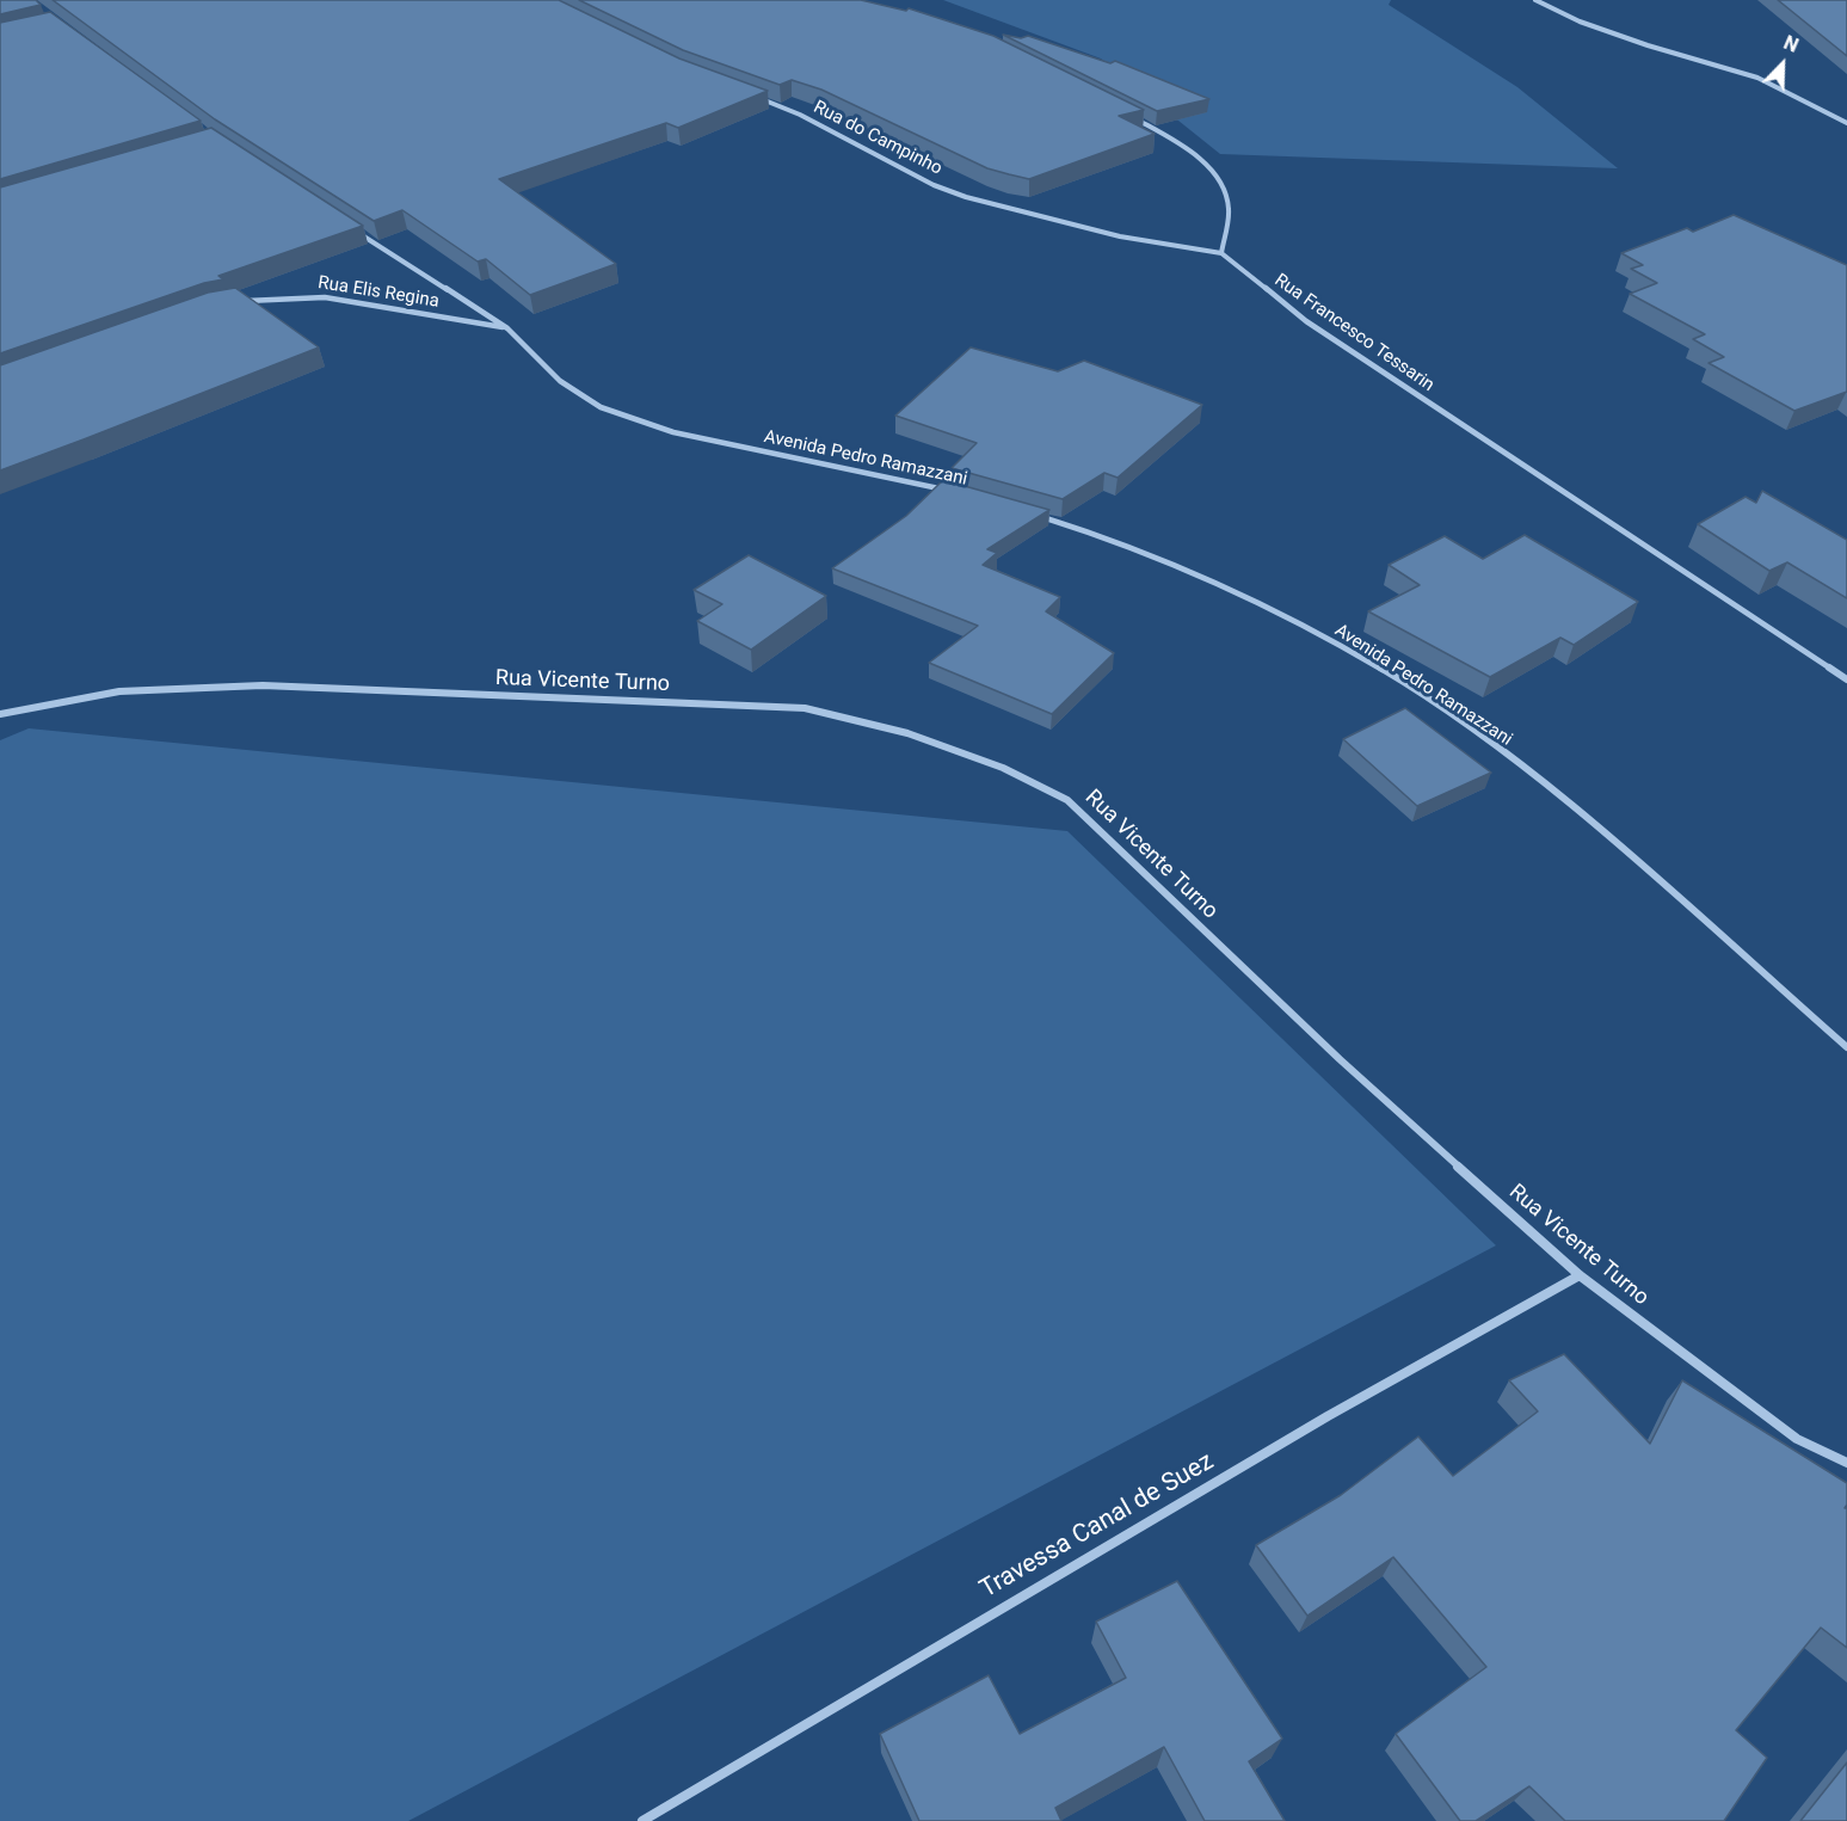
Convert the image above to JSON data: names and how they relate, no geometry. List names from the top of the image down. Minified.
{"streets":{"street":["Rua do Campinho","Rua Elis Regina","Rua Francesco Tessarin","Avenida Pedro Ramazzani","Rua Vicente Turno","Travessa Canal de Suez"]},"crossings":[["Rua do Campinho","Rua Francesco Tessarin"],["Rua Elis Regina","Avenida Pedro Ramazzani"],["Rua Vicente Turno","Travessa Canal de Suez"]],"north":"top right"}
